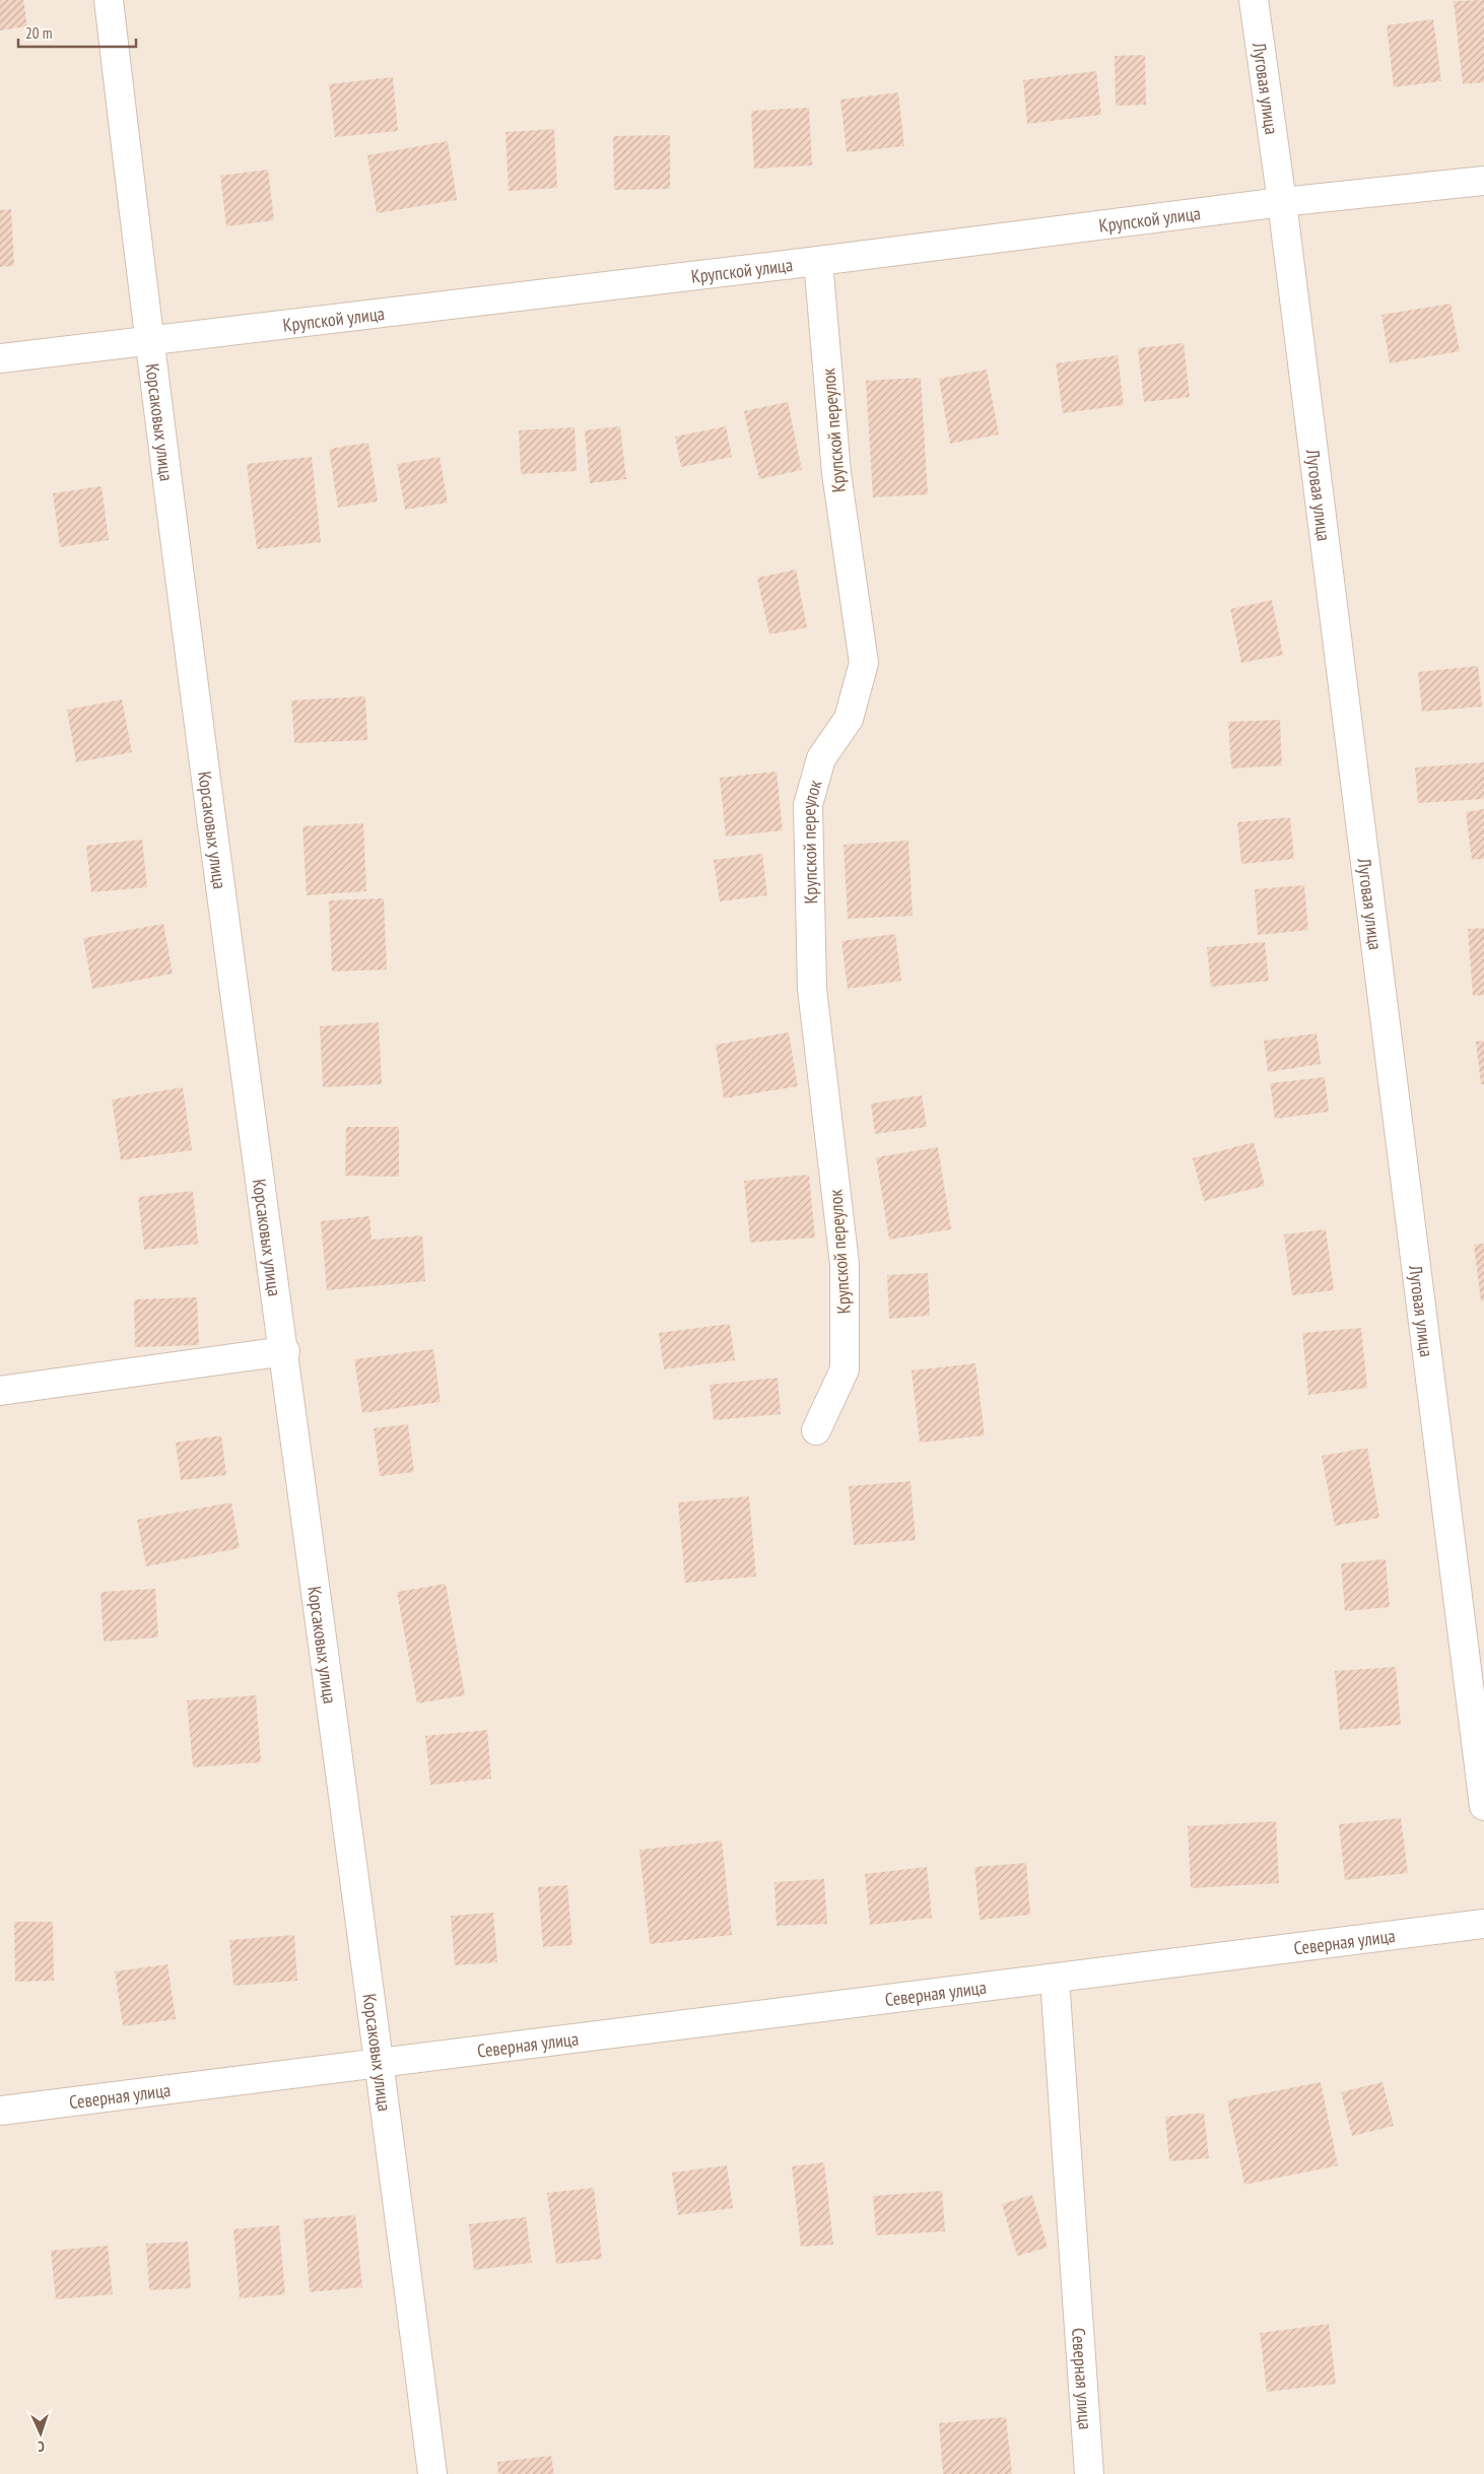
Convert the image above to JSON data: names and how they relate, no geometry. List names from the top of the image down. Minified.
{"streets":{"street":["Луговая улица","Крупской улица","Корсаковых улица","Крупской переулок","Северная улица"]},"crossings":[["Луговая улица","Крупской улица"],["Крупской улица","Корсаковых улица"],["Крупской улица","Крупской переулок"],["Корсаковых улица","Северная улица"]],"scale_bar":"20 m","north":"bottom"}
